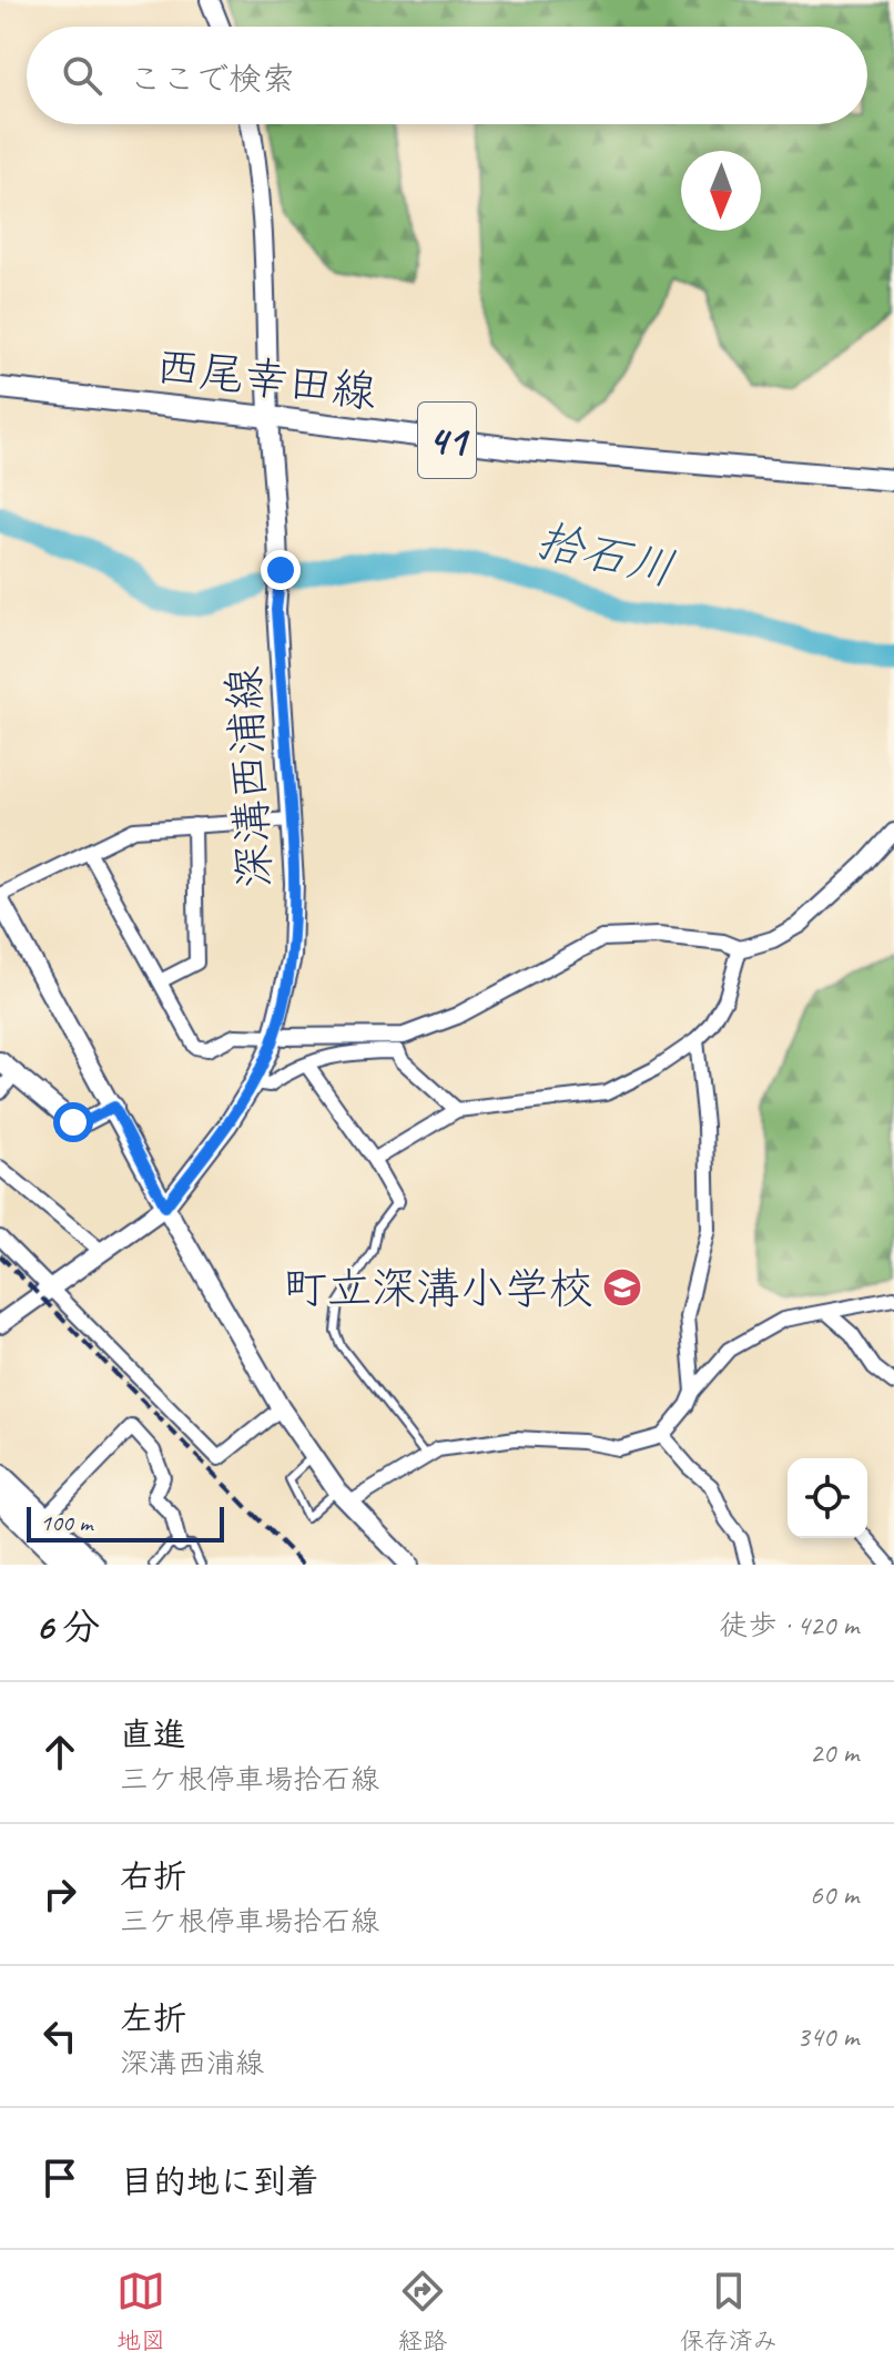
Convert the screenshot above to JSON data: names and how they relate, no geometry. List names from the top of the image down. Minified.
{"streets":{"main road":["西尾幸田線","41","深溝西浦線"]},"crossings":[["西尾幸田線","深溝西浦線"]],"water":["拾石川"],"places":{"school or university":["町立深溝小学校"]},"scale_bar":"100 m","north":"bottom","page":{"search":"ここで検索","scale":"100 m","heading":["6 分","徒歩 · 420 m"],"list":[["直進","三ケ根停車場拾石線","20 m"],["右折","三ケ根停車場拾石線","60 m"],["左折","深溝西浦線","340 m"],"目的地に到着"],"nav":["地図","経路","保存済み"]}}
